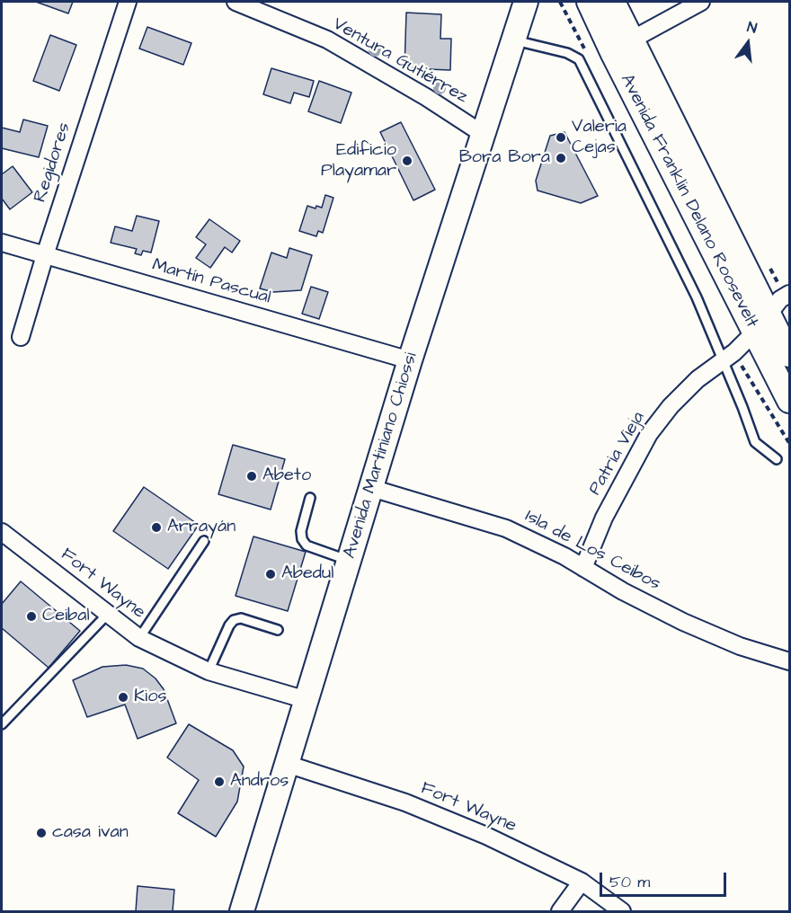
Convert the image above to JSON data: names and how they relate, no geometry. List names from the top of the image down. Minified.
{"streets":{"street":["Ventura Gutiérrez","Regidores","Avenida Franklin Delano Roosevelt","Martín Pascual","Patria Vieja","Avenida Martiniano Chiossi","Isla de Los Ceibos","Fort Wayne"]},"crossings":[["Ventura Gutiérrez","Avenida Martiniano Chiossi"],["Regidores","Martín Pascual"],["Avenida Franklin Delano Roosevelt","Patria Vieja"],["Martín Pascual","Avenida Martiniano Chiossi"],["Patria Vieja","Isla de Los Ceibos"],["Avenida Martiniano Chiossi","Isla de Los Ceibos"],["Avenida Martiniano Chiossi","Fort Wayne"]],"places":["Valeria Cejas","Bora Bora","Edificio Playamar","Abeto","Arrayán","Abedul","Ceibal","Kios","Andros","casa ivan"],"scale_bar":"50 m","north":"top"}
